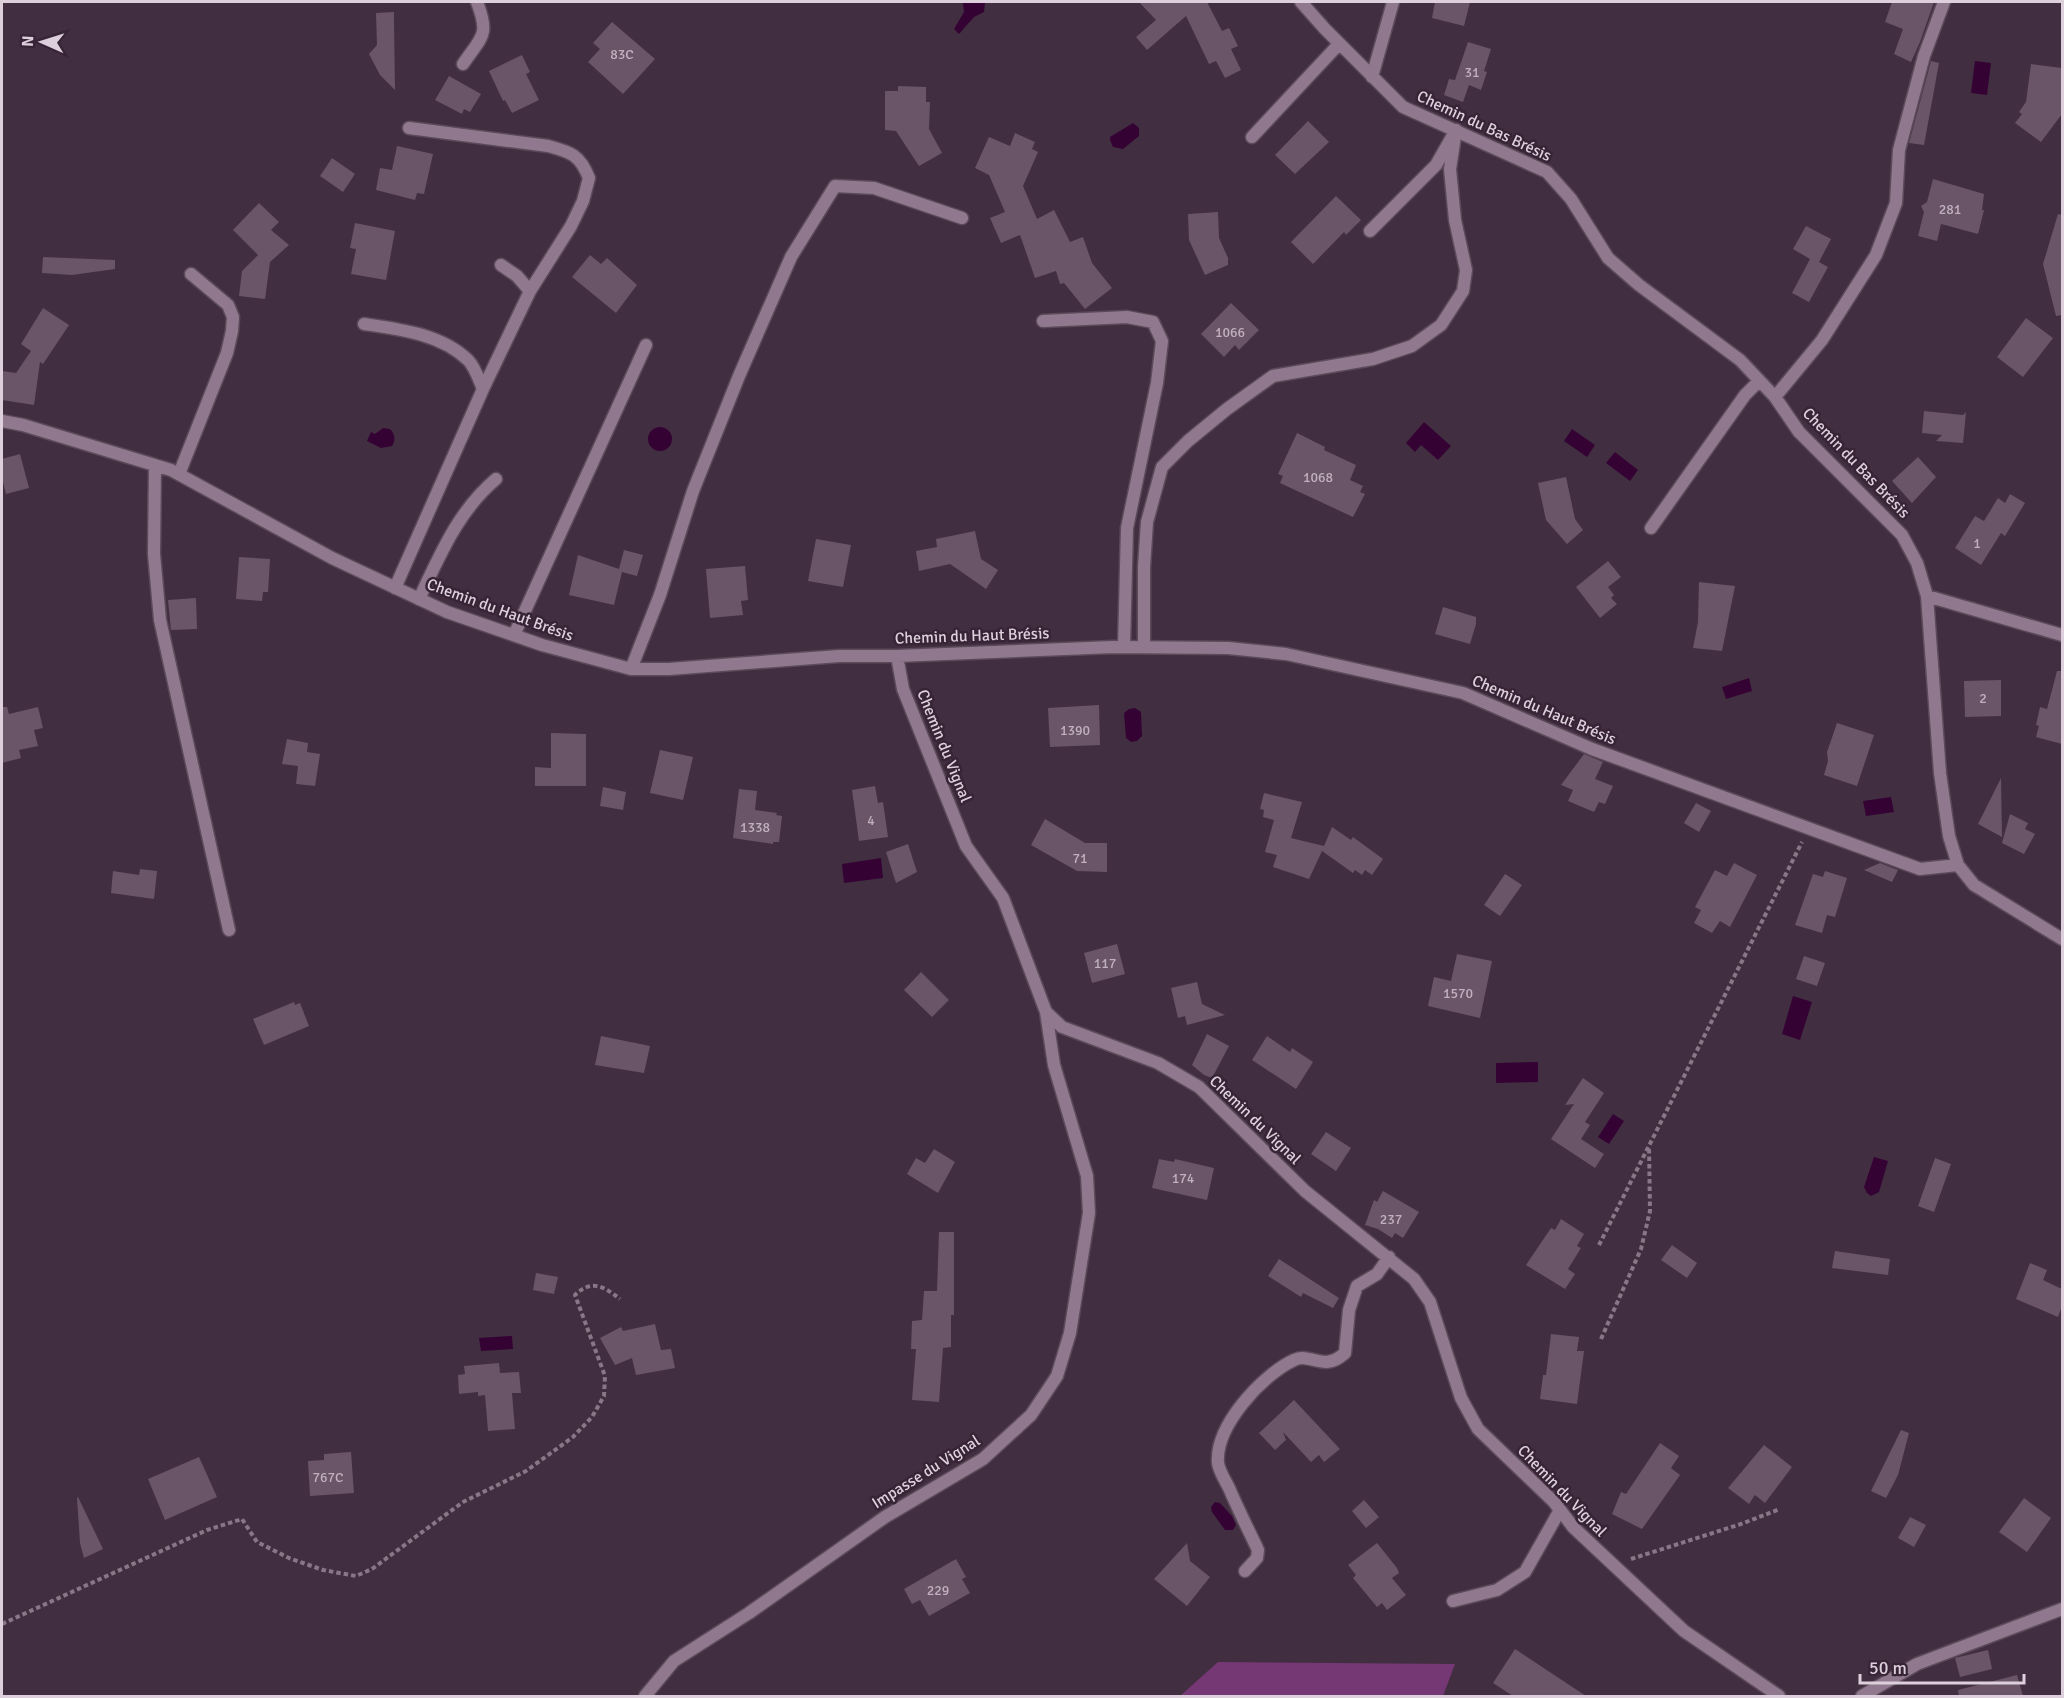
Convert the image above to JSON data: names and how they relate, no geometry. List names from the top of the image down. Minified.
{"streets":{"street":["Chemin du Bas Brésis","Chemin du Haut Brésis","Chemin du Vignal","Impasse du Vignal"]},"crossings":[["Chemin du Bas Brésis","Chemin du Haut Brésis"],["Chemin du Haut Brésis","Chemin du Vignal"],["Chemin du Vignal","Impasse du Vignal"]],"house_numbers":["83C","31","281","1066","1068","1","2","1390","4","1338","71","117","1570","174","237","767C","229"],"scale_bar":"50 m","north":"left"}
